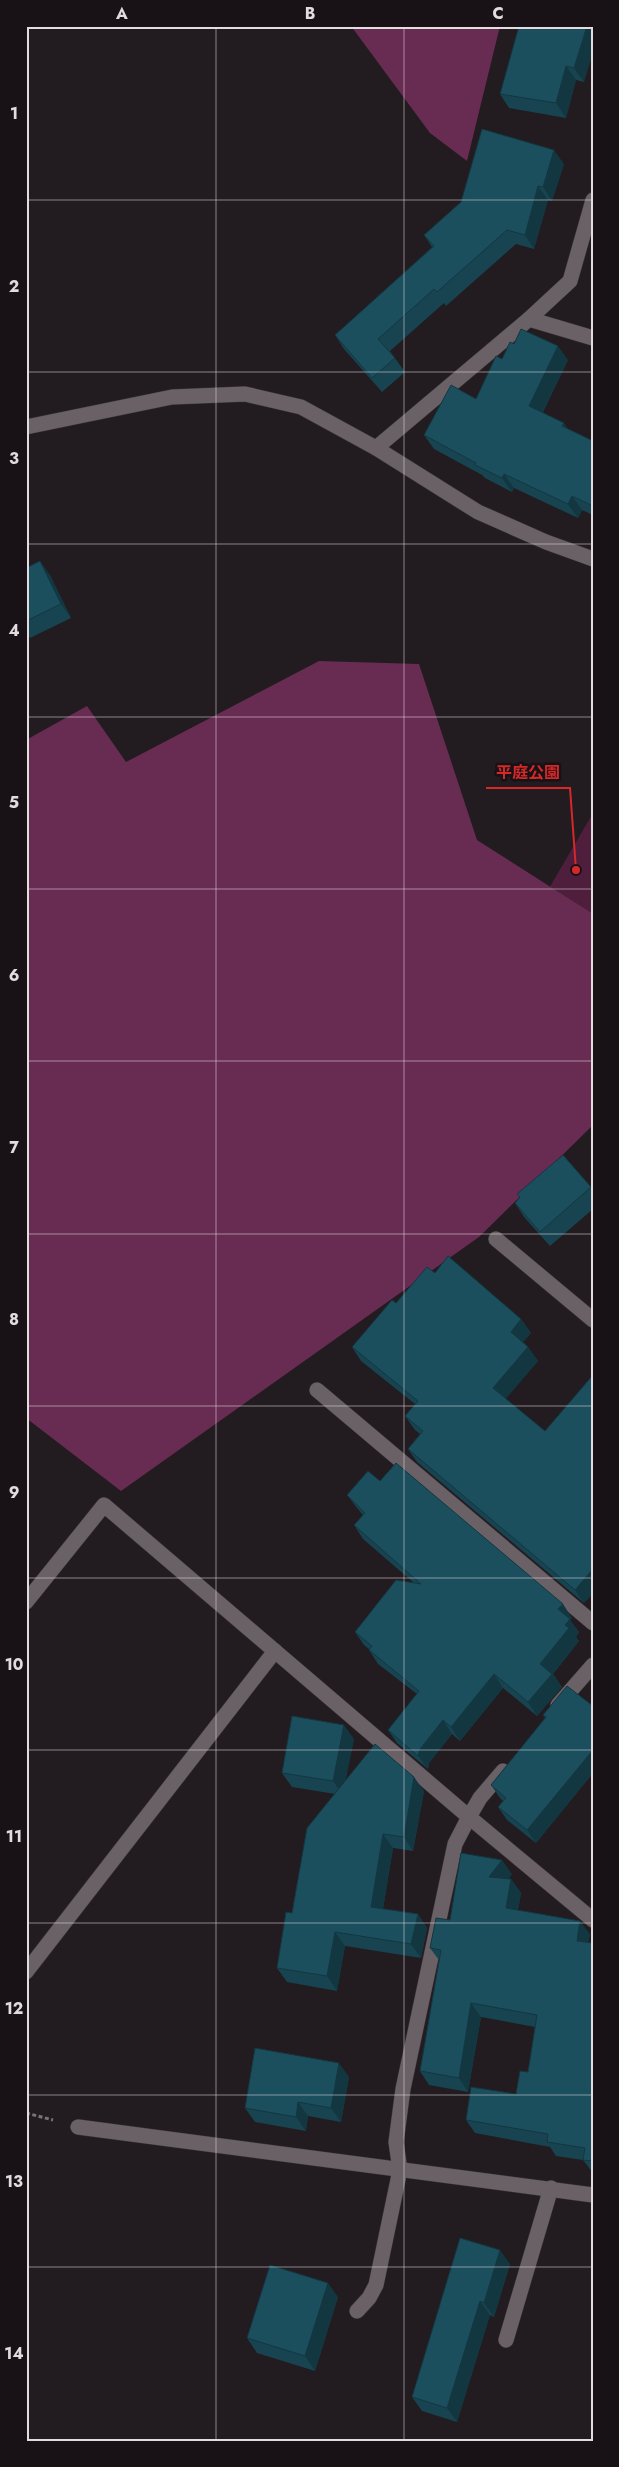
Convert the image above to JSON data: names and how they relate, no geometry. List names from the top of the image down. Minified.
{"places":["平庭公園"],"grid":{"columns":["A","B","C"],"rows":["1","2","3","4","5","6","7","8","9","10","11","12","13","14"]}}
